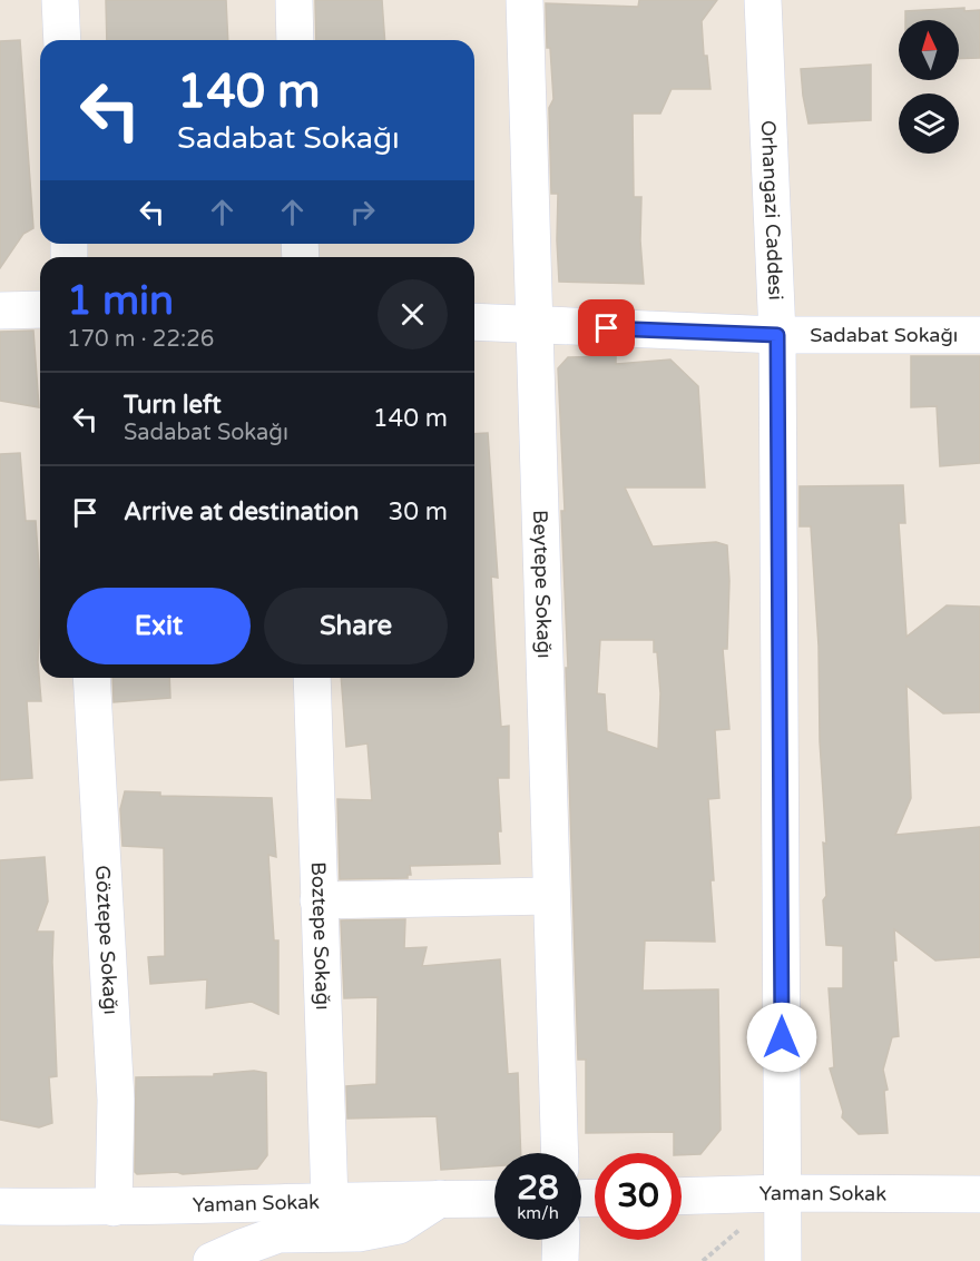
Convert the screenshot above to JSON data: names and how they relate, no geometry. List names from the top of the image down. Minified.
{"streets":{"street":["Orhangazi Caddesi","Sadabat Sokağı","Beytepe Sokağı","Boztepe Sokağı","Göztepe Sokağı","Yaman Sokak"]},"crossings":[["Orhangazi Caddesi","Sadabat Sokağı"],["Orhangazi Caddesi","Yaman Sokak"],["Sadabat Sokağı","Beytepe Sokağı"],["Boztepe Sokağı","Yaman Sokak"],["Göztepe Sokağı","Yaman Sokak"]],"north":"top","page":{"turn":["140 m","Sadabat Sokağı"],"heading":["1 min","170 m · 22:26"],"list":[{"name":"Turn left","note":"Sadabat Sokağı","value":"140 m"},{"name":"Arrive at destination","value":"30 m"}],"buttons":["Exit","Share"],"speed":"28 km/h","limit":"30"}}
